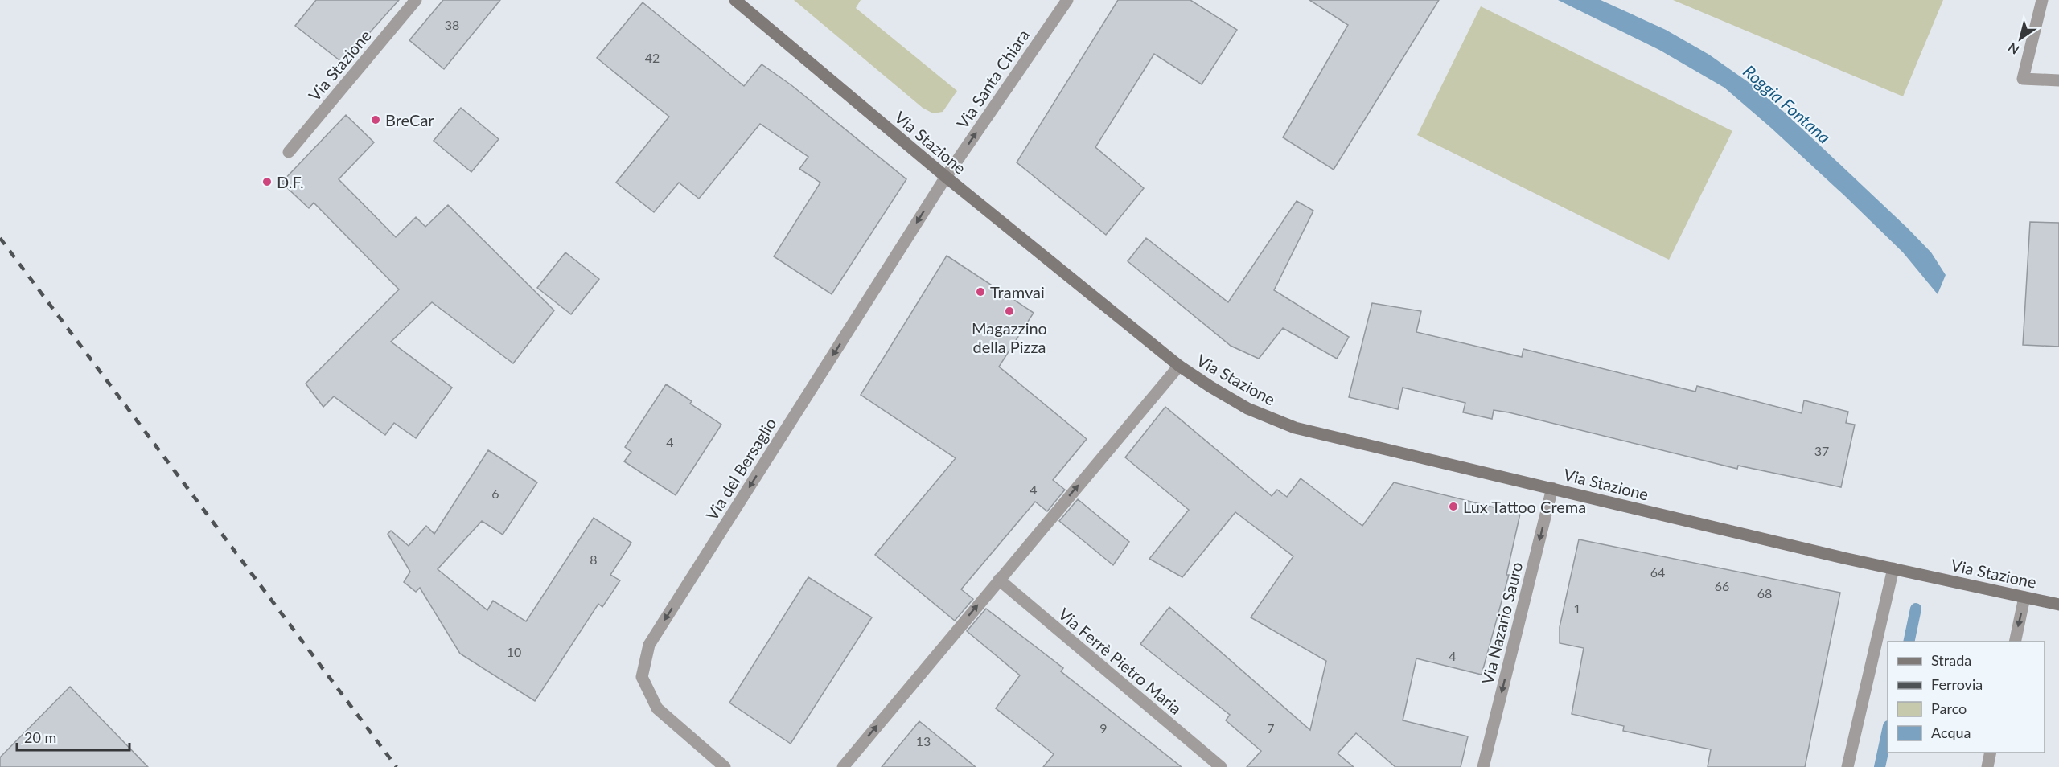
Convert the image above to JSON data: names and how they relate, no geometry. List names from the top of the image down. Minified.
{"streets":{"street":["Via Stazione","Via Santa Chiara","Via del Bersaglio","Via Nazario Sauro","Via Ferrè Pietro Maria"]},"crossings":[["Via Stazione","Via Santa Chiara"],["Via Stazione","Via del Bersaglio"],["Via Stazione","Via Nazario Sauro"],["Via Santa Chiara","Via del Bersaglio"]],"one_way":["Via Santa Chiara","Via del Bersaglio","Via Nazario Sauro"],"water":["Roggia Fontana"],"places":["BreCar","D.F.","Tramvai","Magazzino della Pizza","Lux Tattoo Crema"],"house_numbers":["38","42","4","37","4","6","8","64","66","68","1","10","4","9","7","13"],"legend":["Strada","Ferrovia","Parco","Acqua"],"scale_bar":"20 m","north":"bottom left"}
